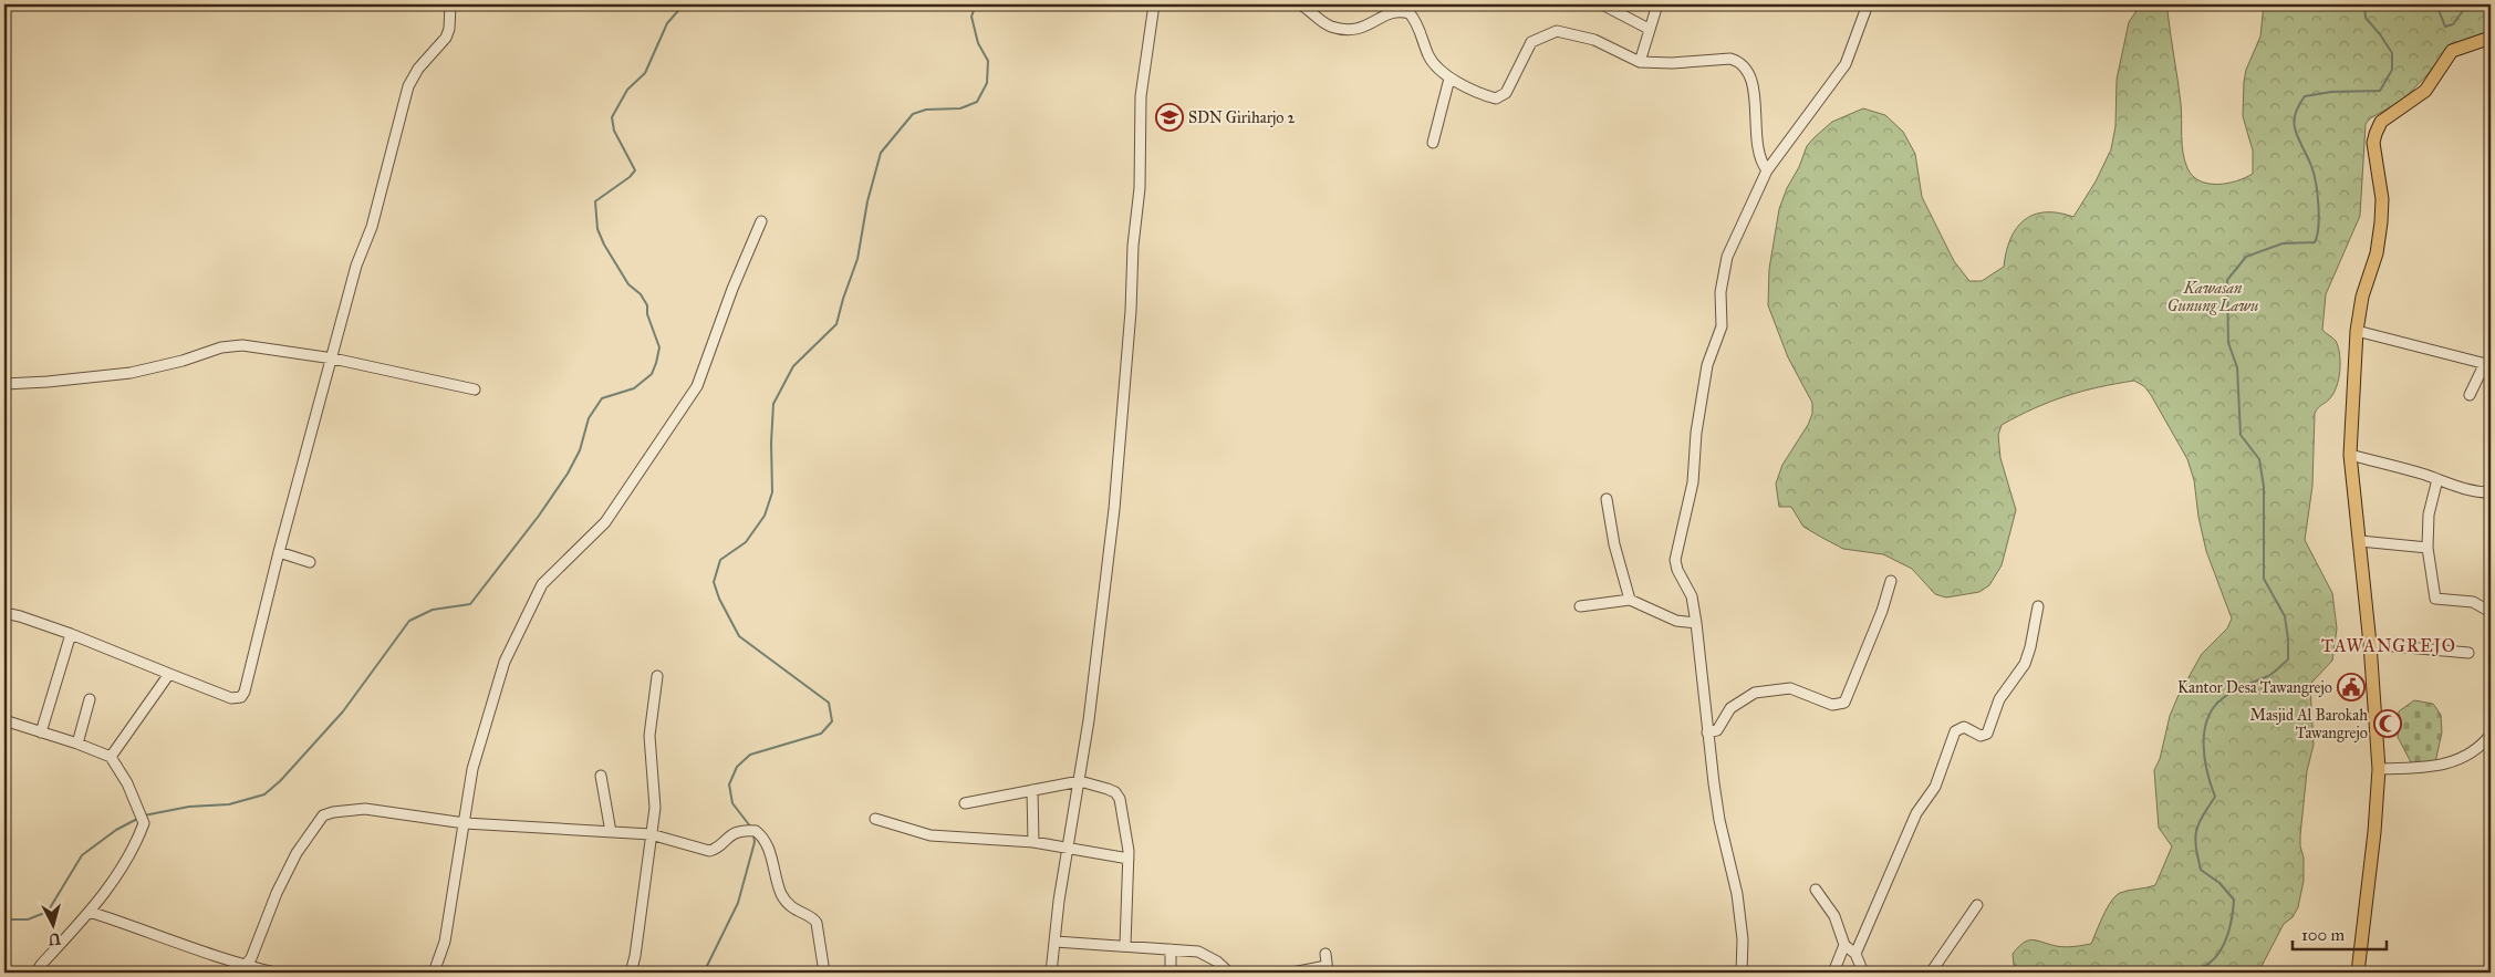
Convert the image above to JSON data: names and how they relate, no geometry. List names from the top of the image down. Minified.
{"districts":["TAWANGREJO"],"parks":["Kawasan Gunung Lawu"],"places":{"school or university":["SDN Giriharjo 2"],"public building":["Kantor Desa Tawangrejo"],"mosque":["Masjid Al Barokah Tawangrejo"]},"scale_bar":"100 m","north":"bottom"}
